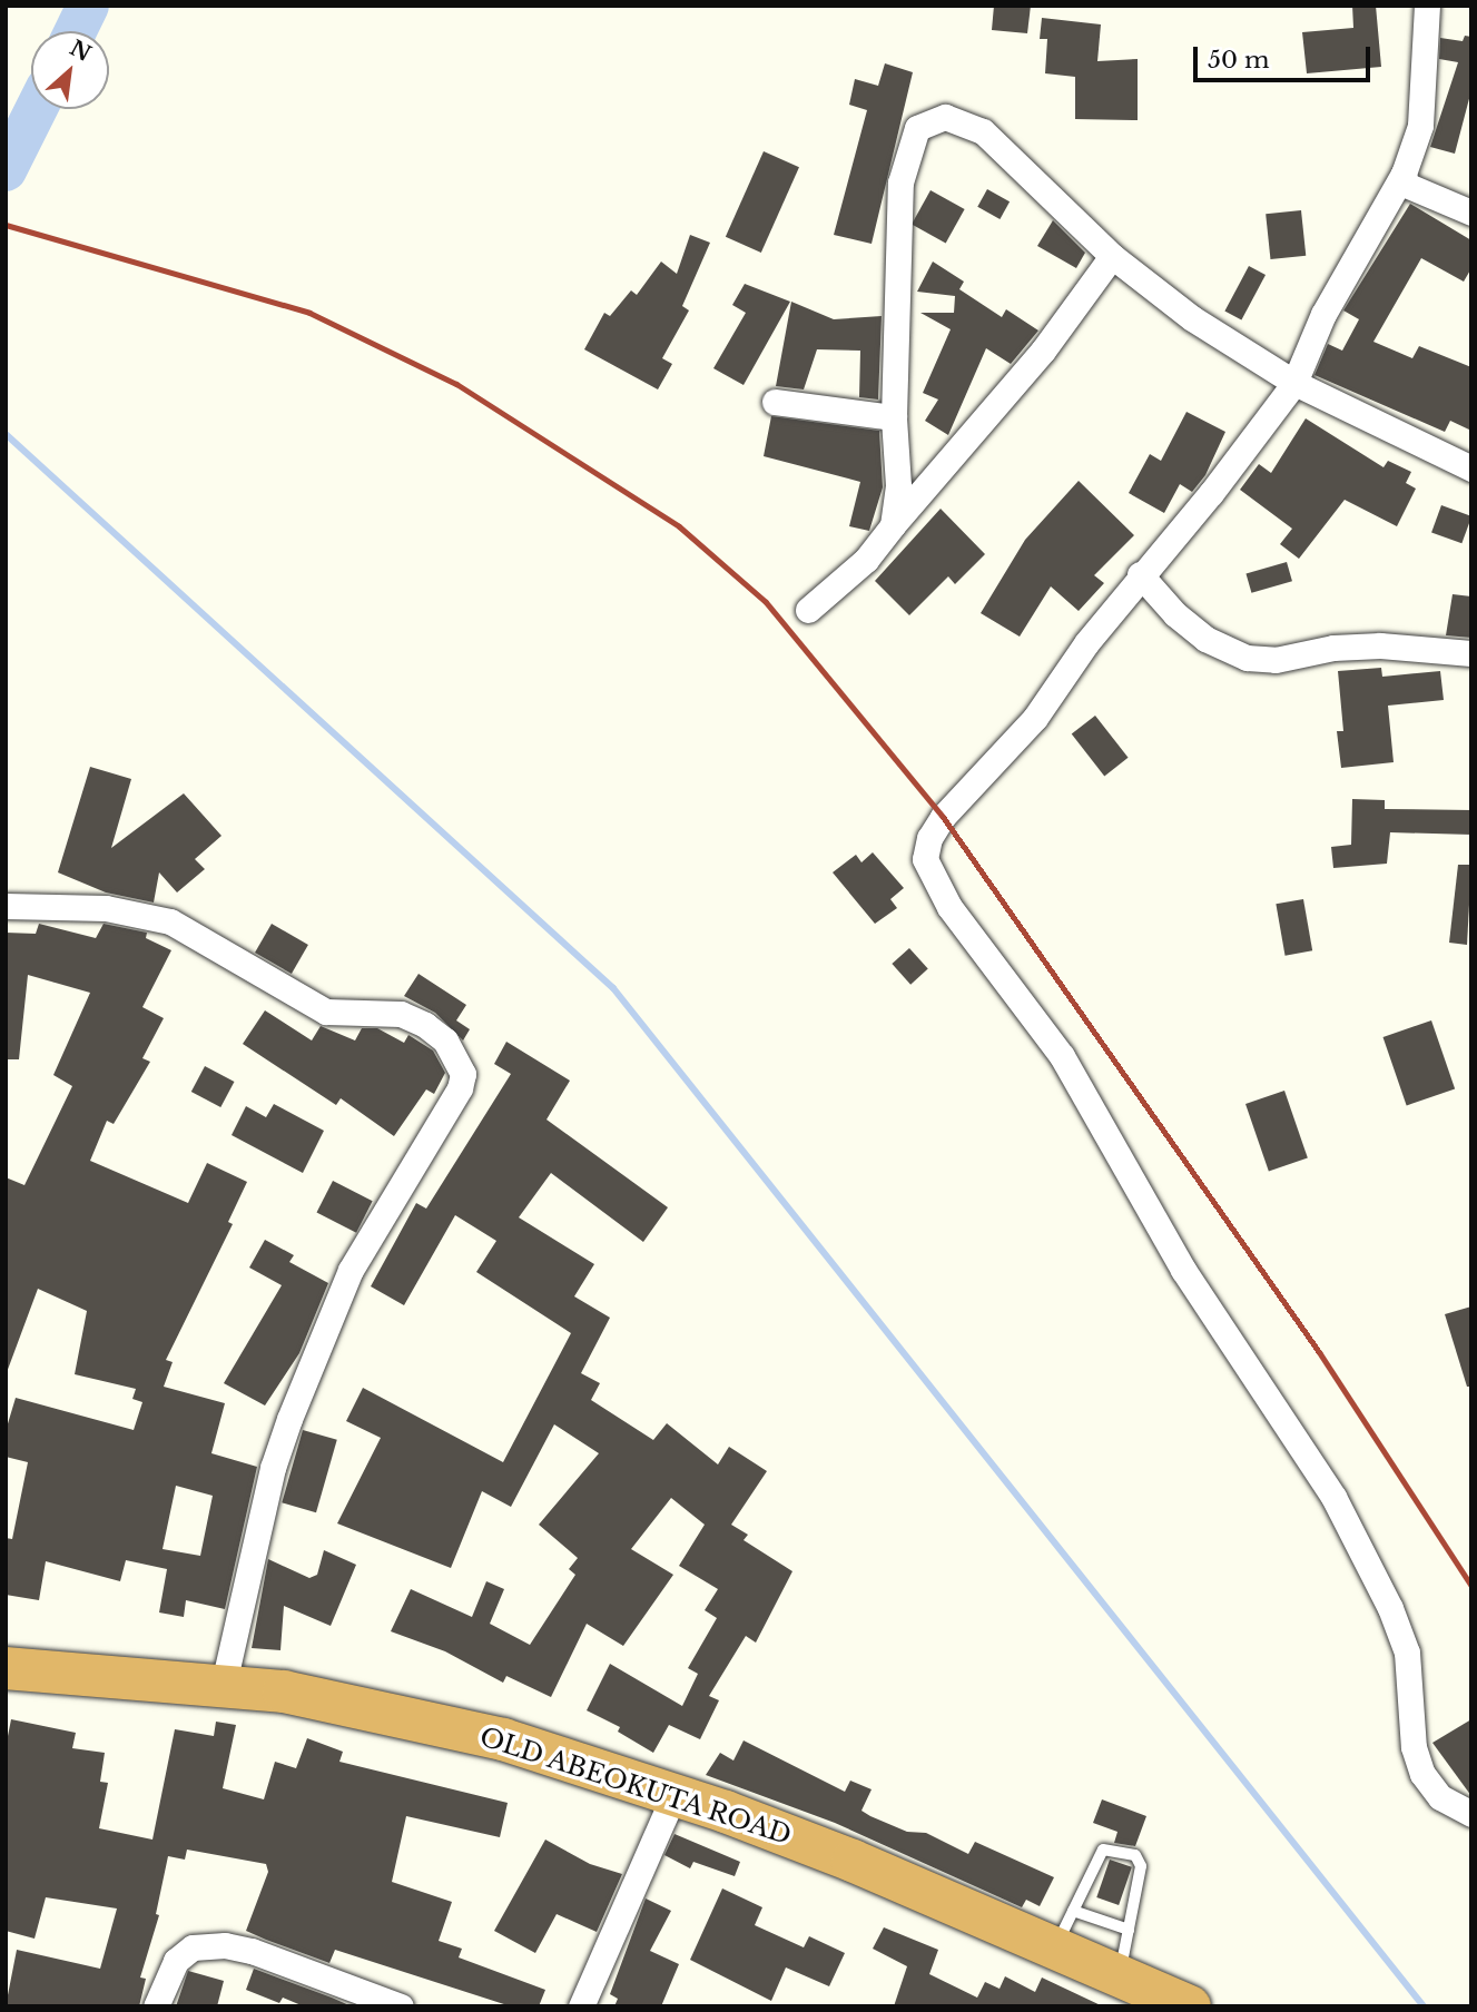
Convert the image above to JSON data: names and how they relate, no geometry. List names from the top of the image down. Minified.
{"streets":{"highway":["OLD ABEOKUTA ROAD"]},"scale_bar":"50 m","north":"top right"}
